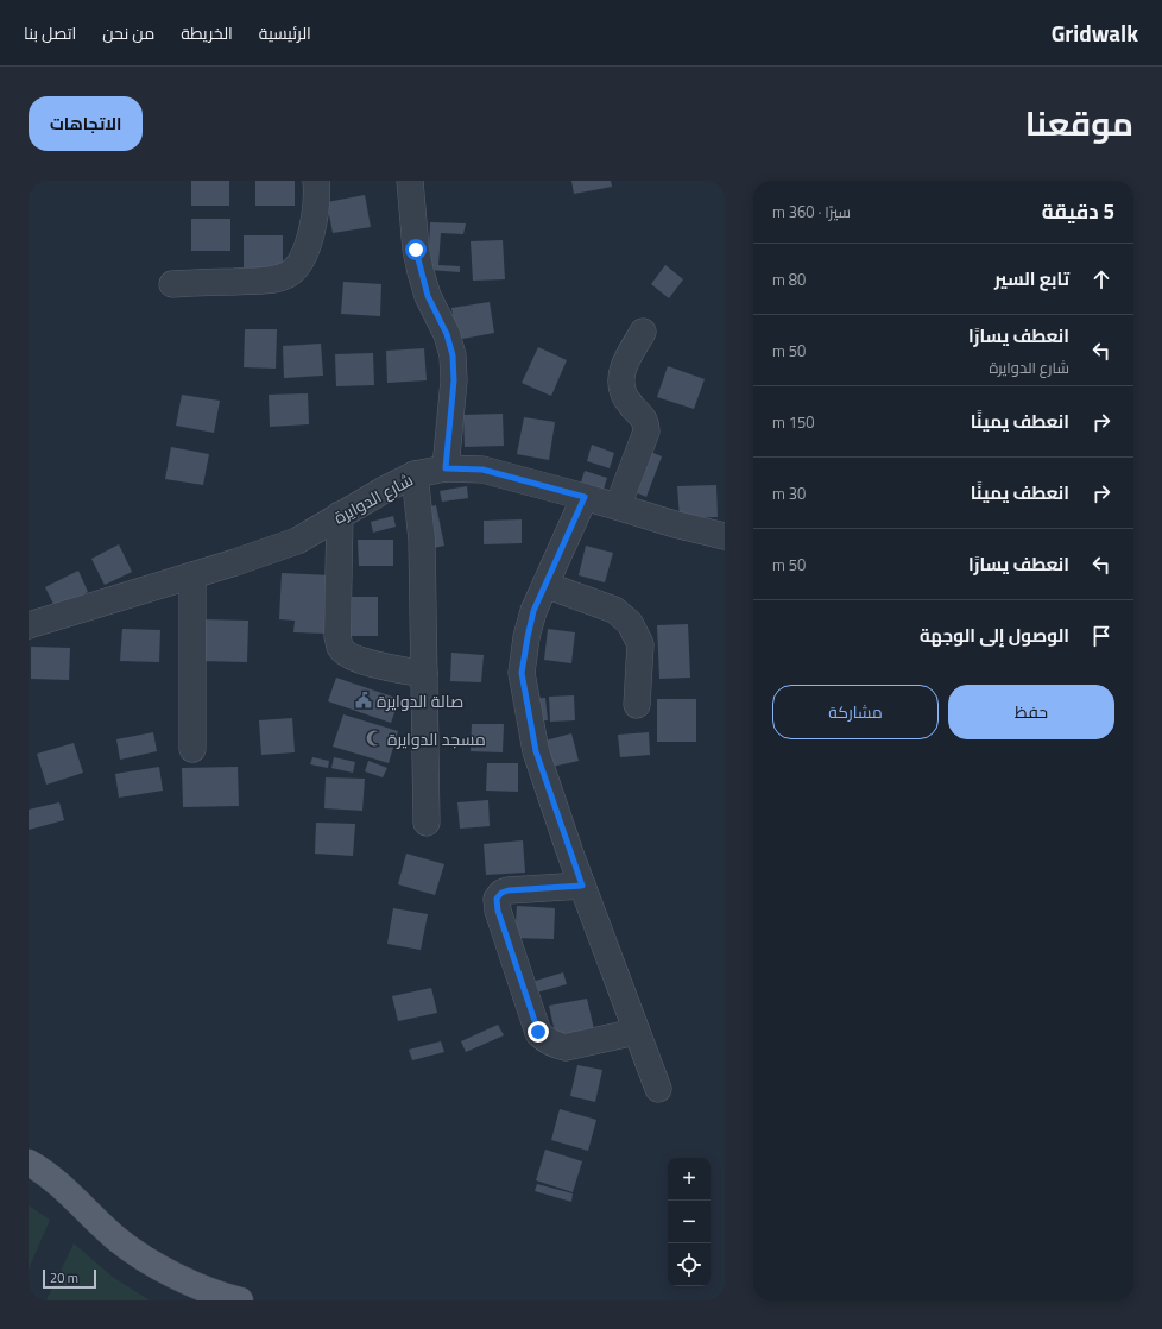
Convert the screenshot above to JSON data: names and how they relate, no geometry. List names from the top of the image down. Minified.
{"streets":{"street":["شارع الدوايرة"]},"places":{"public building":["صالة الدوايرة"],"mosque":["مسجد الدوايرة"]},"scale_bar":"20 m","page":{"header":"Gridwalk","nav":["الرئيسية","الخريطة","من نحن","اتصل بنا"],"title":"موقعنا","buttons":["الاتجاهات",["حفظ","مشاركة"]],"heading":["5 دقيقة","سيرًا · 360 m"],"list":[["تابع السير","80 m"],["انعطف يسارًا","شارع الدوايرة","50 m"],["انعطف يمينًا","150 m"],["انعطف يمينًا","30 m"],["انعطف يسارًا","50 m"],"الوصول إلى الوجهة"],"map_buttons":["+","−"],"scale":"20 m"}}
